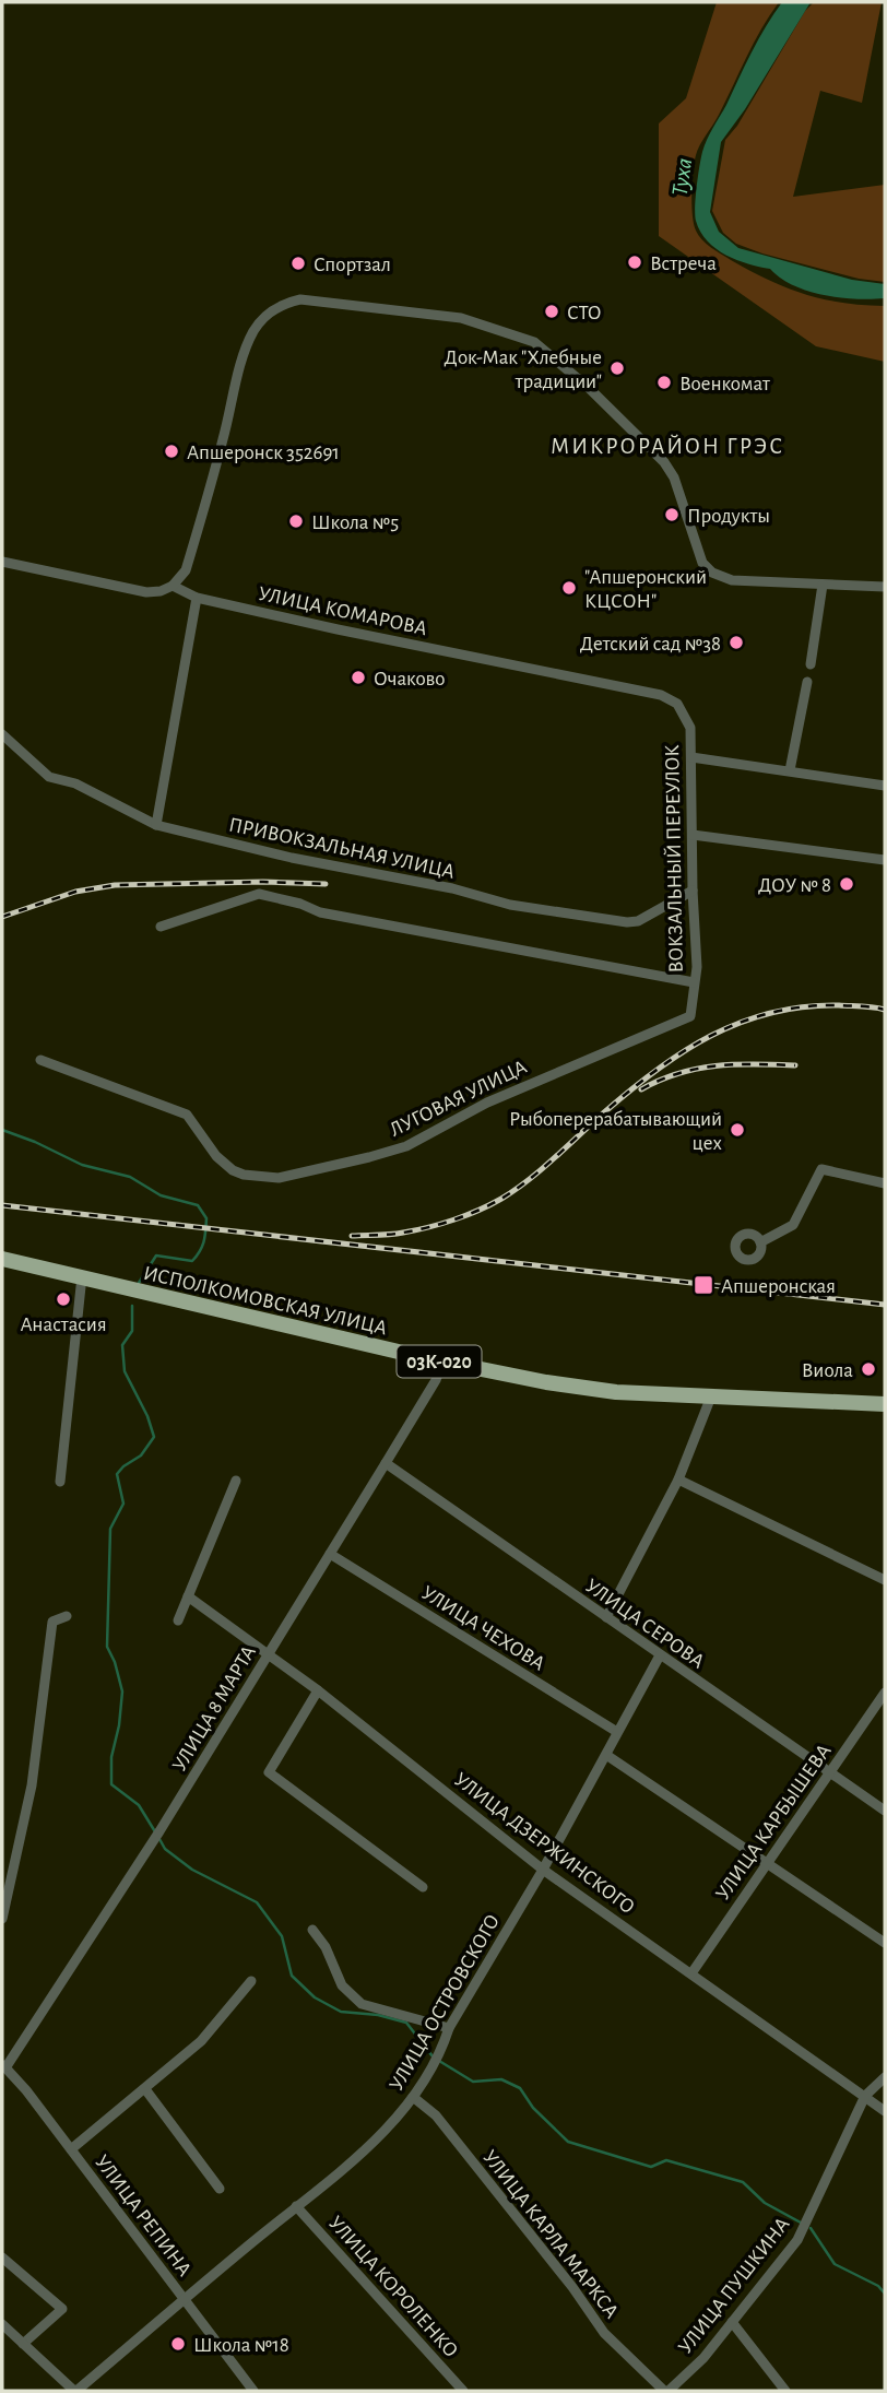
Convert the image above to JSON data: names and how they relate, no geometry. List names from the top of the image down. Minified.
{"streets":{"main road":["ИСПОЛКОМОВСКАЯ УЛИЦА","03К-020"],"street":["УЛИЦА КОМАРОВА","ПРИВОКЗАЛЬНАЯ УЛИЦА","ВОКЗАЛЬНЫЙ ПЕРЕУЛОК","ЛУГОВАЯ УЛИЦА","УЛИЦА СЕРОВА","УЛИЦА ЧЕХОВА","УЛИЦА 8 МАРТА","УЛИЦА КАРБЫШЕВА","УЛИЦА ДЗЕРЖИНСКОГО","УЛИЦА ОСТРОВСКОГО","УЛИЦА РЕПИНА","УЛИЦА КАРЛА МАРКСА","УЛИЦА ПУШКИНА","УЛИЦА КОРОЛЕНКО"]},"crossings":[["УЛИЦА КОМАРОВА","ВОКЗАЛЬНЫЙ ПЕРЕУЛОК"],["ПРИВОКЗАЛЬНАЯ УЛИЦА","ВОКЗАЛЬНЫЙ ПЕРЕУЛОК"],["ВОКЗАЛЬНЫЙ ПЕРЕУЛОК","ЛУГОВАЯ УЛИЦА"],["ИСПОЛКОМОВСКАЯ УЛИЦА","УЛИЦА 8 МАРТА"],["УЛИЦА СЕРОВА","УЛИЦА 8 МАРТА"],["УЛИЦА СЕРОВА","УЛИЦА КАРБЫШЕВА"],["УЛИЦА СЕРОВА","УЛИЦА ОСТРОВСКОГО"],["УЛИЦА ЧЕХОВА","УЛИЦА 8 МАРТА"],["УЛИЦА ЧЕХОВА","УЛИЦА ОСТРОВСКОГО"],["УЛИЦА 8 МАРТА","УЛИЦА ДЗЕРЖИНСКОГО"],["УЛИЦА 8 МАРТА","УЛИЦА РЕПИНА"],["УЛИЦА КАРБЫШЕВА","УЛИЦА ДЗЕРЖИНСКОГО"],["УЛИЦА ДЗЕРЖИНСКОГО","УЛИЦА ОСТРОВСКОГО"],["УЛИЦА ДЗЕРЖИНСКОГО","УЛИЦА ПУШКИНА"],["УЛИЦА ОСТРОВСКОГО","УЛИЦА РЕПИНА"],["УЛИЦА ОСТРОВСКОГО","УЛИЦА КАРЛА МАРКСА"],["УЛИЦА ОСТРОВСКОГО","УЛИЦА КОРОЛЕНКО"],["УЛИЦА КАРЛА МАРКСА","УЛИЦА ПУШКИНА"]],"districts":["МИКРОРАЙОН ГРЭС"],"water":["Туха"],"places":{"other":["Встреча","Спортзал","СТО","Док-Мак \"Хлебные традиции\"","Военкомат","Апшеронск 352691","Продукты","Школа №5","\"Апшеронский КЦСОН\"","Детский сад №38","Очаково","ДОУ № 8","Рыбоперерабатывающий цех","Анастасия","Виола","Школа №18"],"transit":["Апшеронская"]}}
